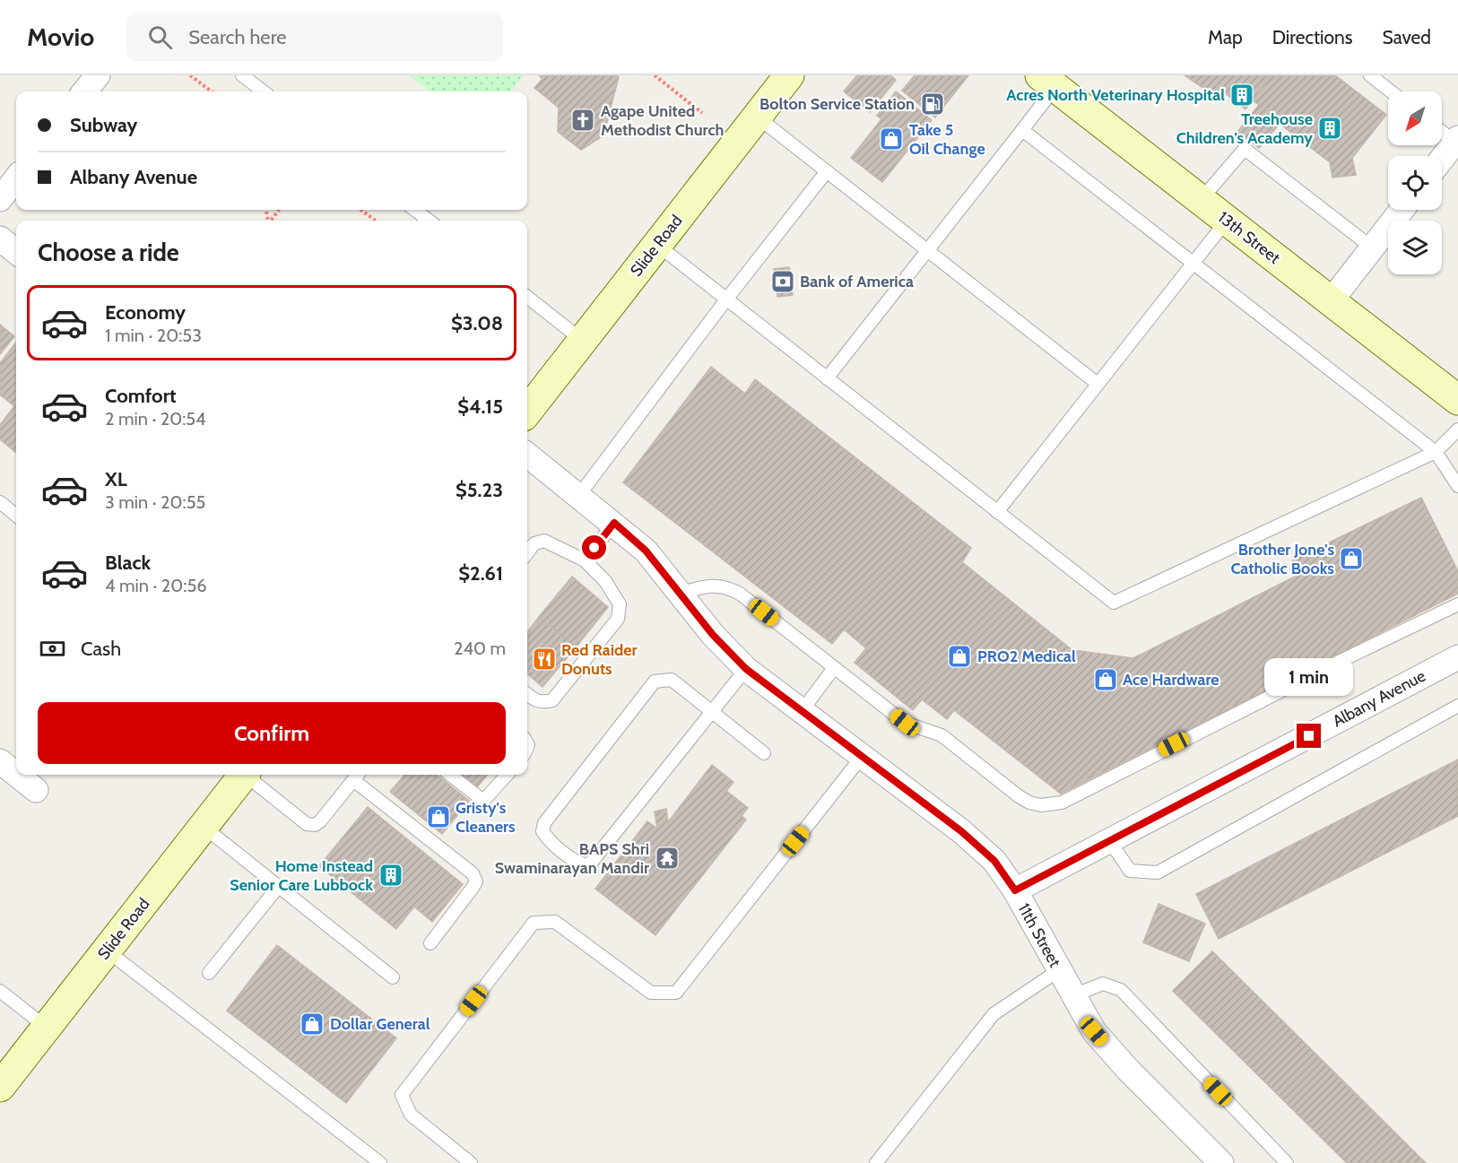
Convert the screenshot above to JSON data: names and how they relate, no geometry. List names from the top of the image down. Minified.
{"streets":{"main road":["13th Street","Slide Road"],"street":["Albany Avenue","11th Street"]},"crossings":[["Albany Avenue","11th Street"]],"places":{"building":["Acres North Veterinary Hospital","Treehouse Children's Academy","Home Instead Senior Care Lubbock"],"fuel station":["Bolton Service Station"],"church":["Agape United Methodist Church"],"shop":["Take 5 Oil Change","Brother Jone's Catholic Books","PRO2 Medical","Ace Hardware","Gristy's Cleaners","Dollar General"],"bank":["Bank of America"],"restaurant":["Red Raider Donuts"],"temple":["BAPS Shri Swaminarayan Mandir"]},"north":"bottom left","page":{"header":"Movio","search":"Search here","nav":["Map","Directions","Saved"],"banner":["Subway","Albany Avenue"],"heading":"Choose a ride","list":[{"name":"Economy","note":"1 min · 20:53","value":"$3.08"},{"name":"Comfort","note":"2 min · 20:54","value":"$4.15"},{"name":"XL","note":"3 min · 20:55","value":"$5.23"},{"name":"Black","note":"4 min · 20:56","value":"$2.61"}],"pay":["Cash","240 m"],"bubble":"1 min","buttons":"Confirm"}}
